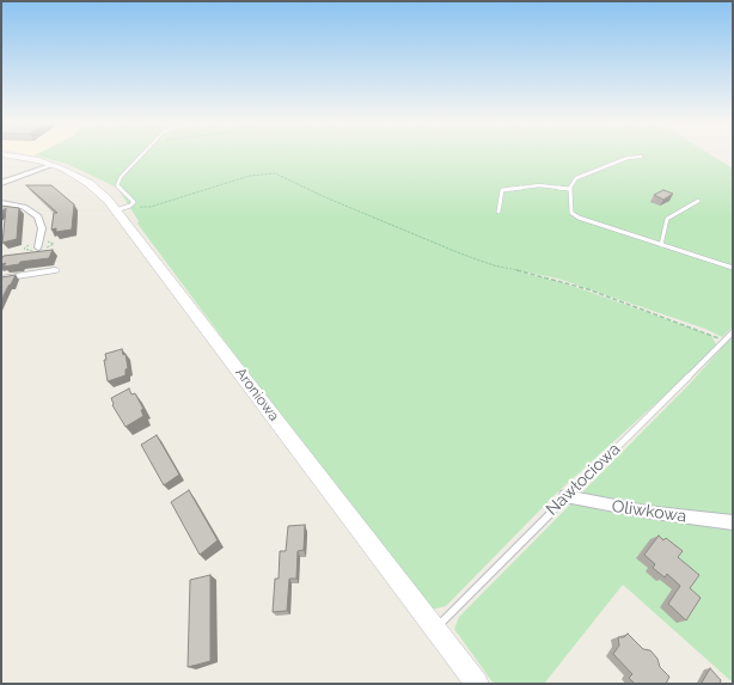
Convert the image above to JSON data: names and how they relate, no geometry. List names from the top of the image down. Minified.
{"streets":{"street":["Aroniowa","Oliwkowa"],"lane":["Nawłociowa"]},"crossings":[["Aroniowa","Nawłociowa"],["Nawłociowa","Oliwkowa"]]}
